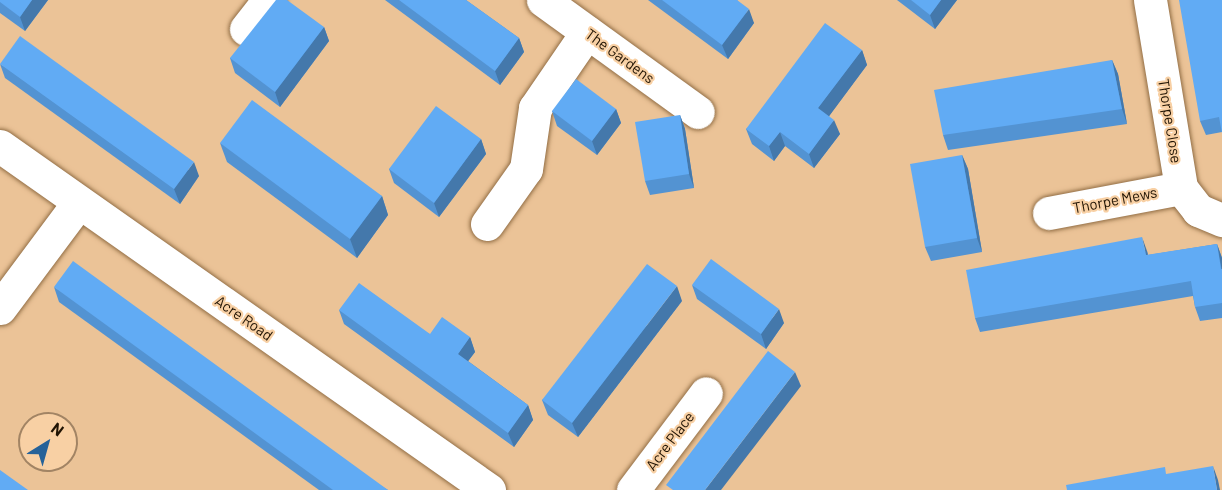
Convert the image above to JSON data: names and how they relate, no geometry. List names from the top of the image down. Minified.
{"streets":{"street":["The Gardens","Thorpe Close","Thorpe Mews","Acre Road","Acre Place"]},"crossings":[["Thorpe Close","Thorpe Mews"]],"north":"top right"}
